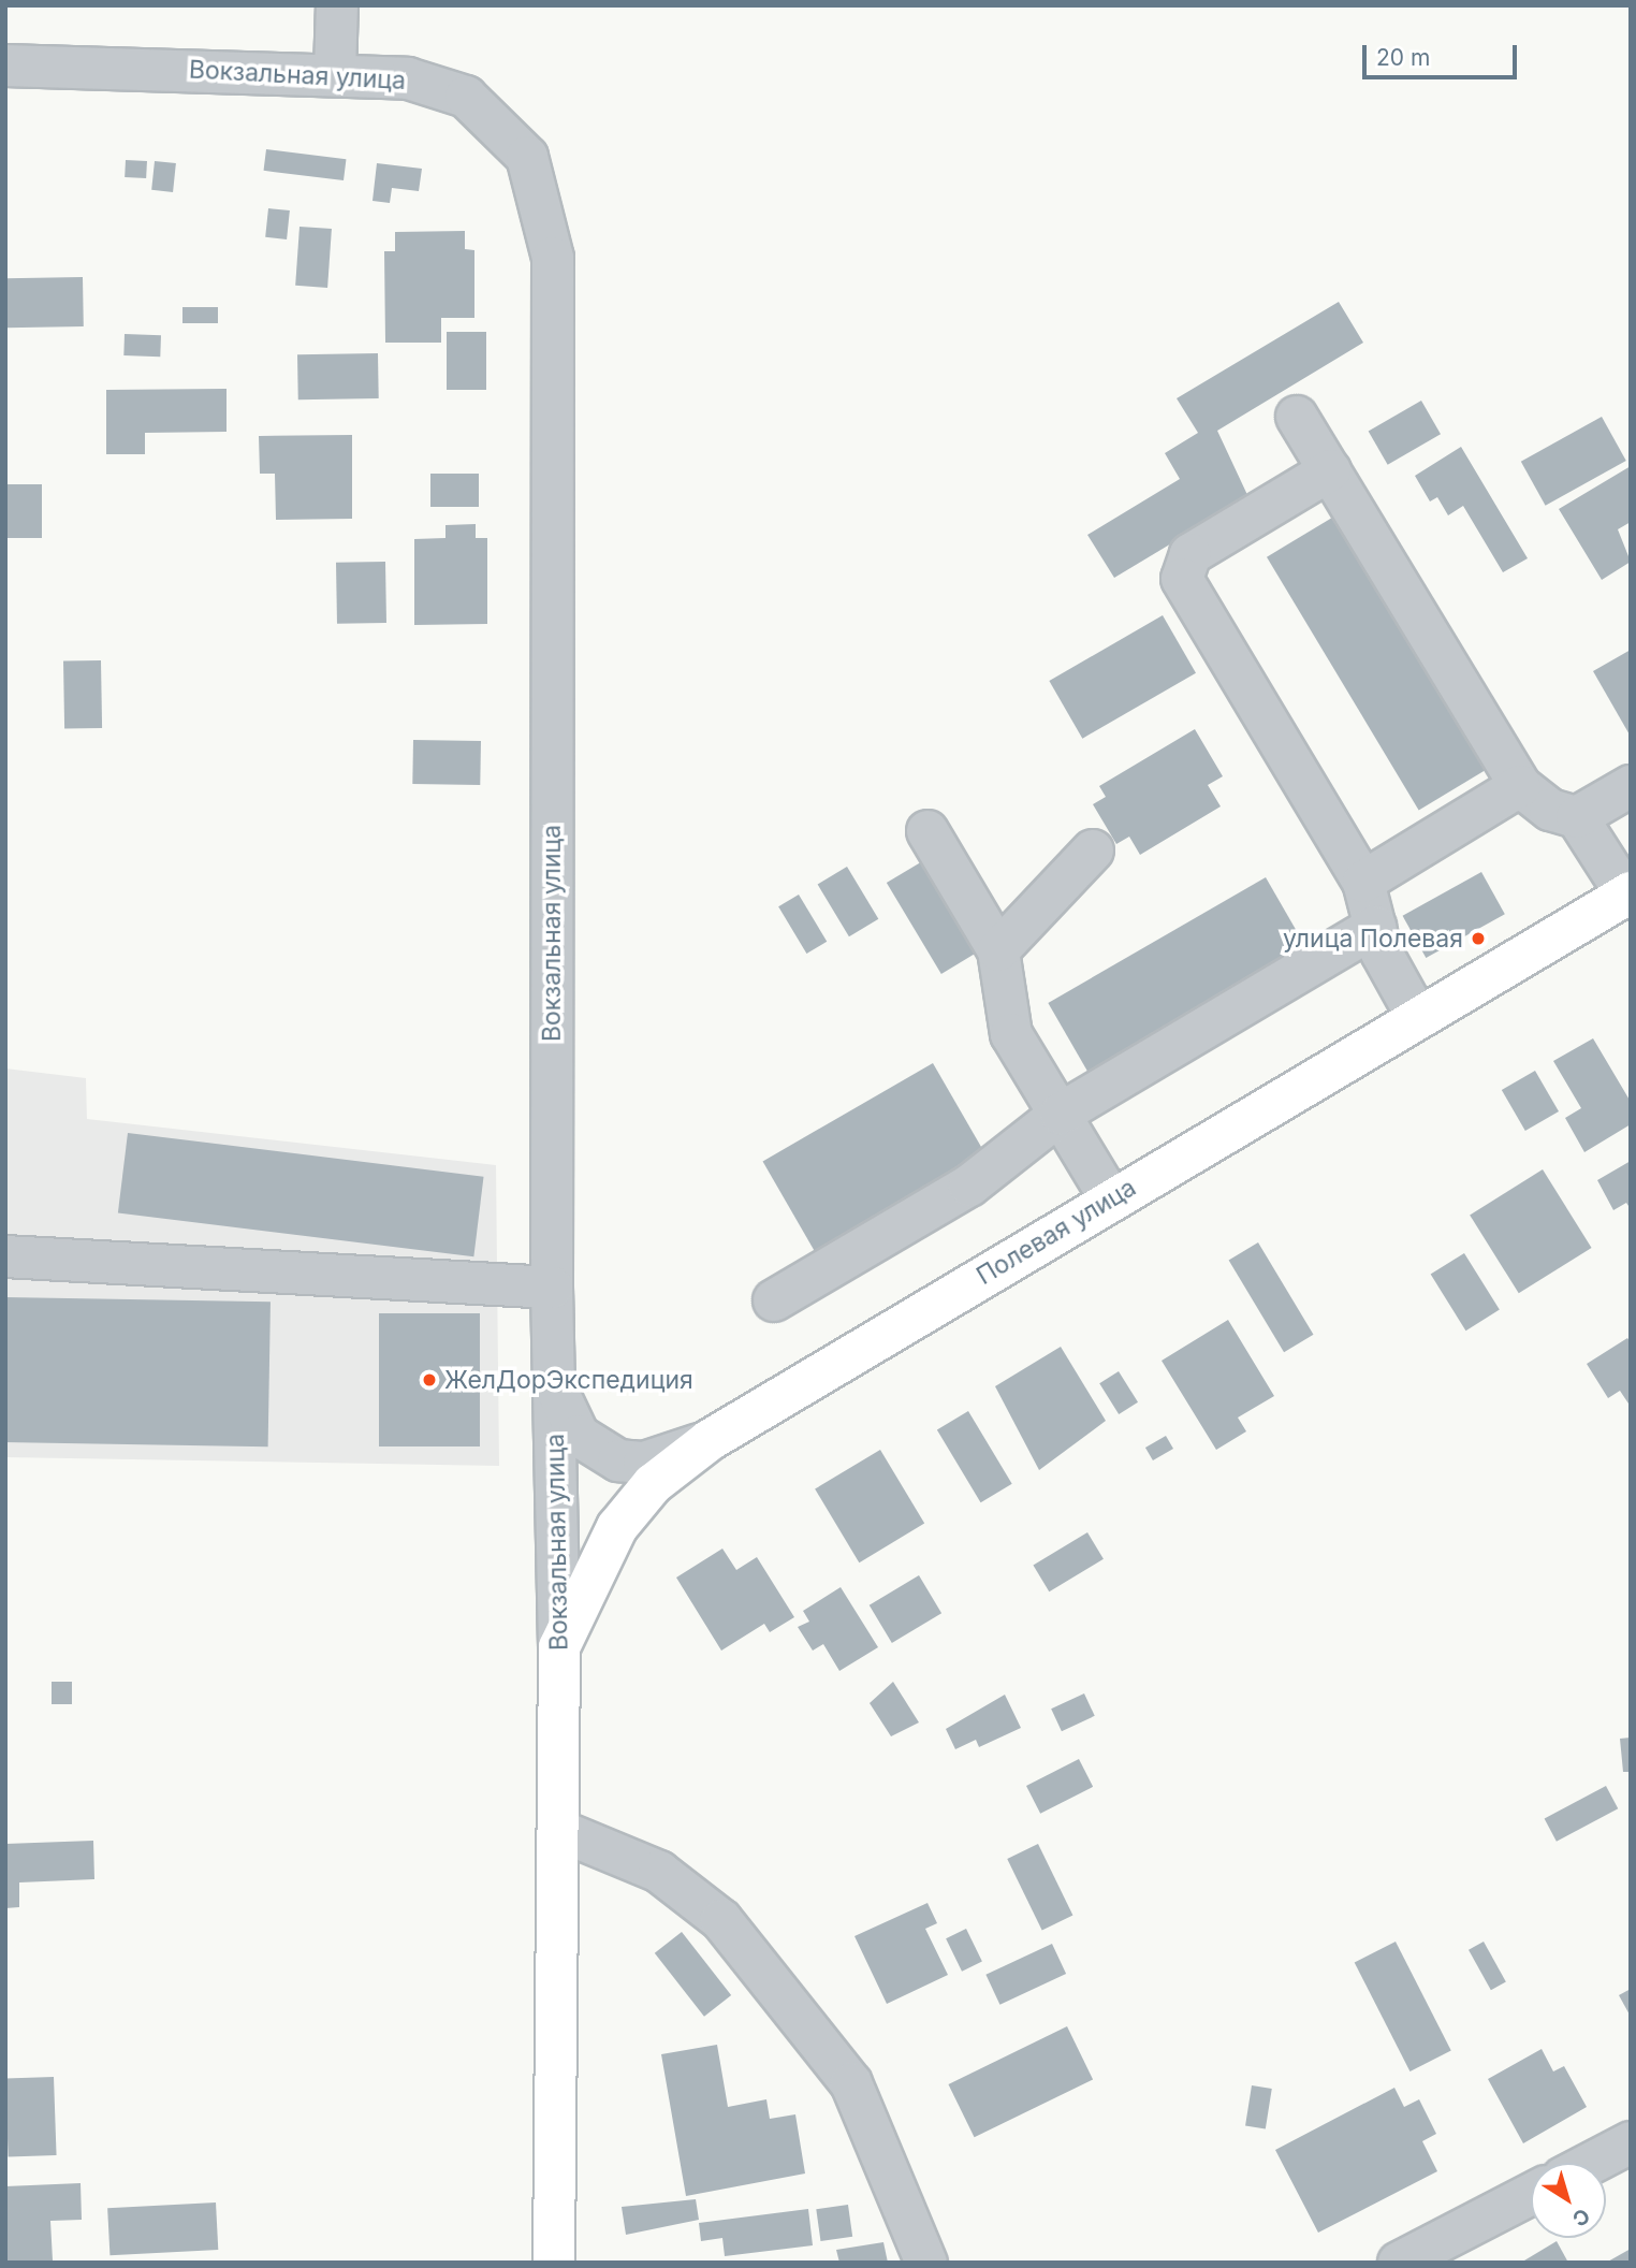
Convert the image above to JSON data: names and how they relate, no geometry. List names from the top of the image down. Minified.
{"streets":{"main road":["Вокзальная улица","Полевая улица"]},"crossings":[["Вокзальная улица","Полевая улица"]],"places":["улица Полевая","ЖелДорЭкспедиция"],"scale_bar":"20 m","north":"bottom right"}
